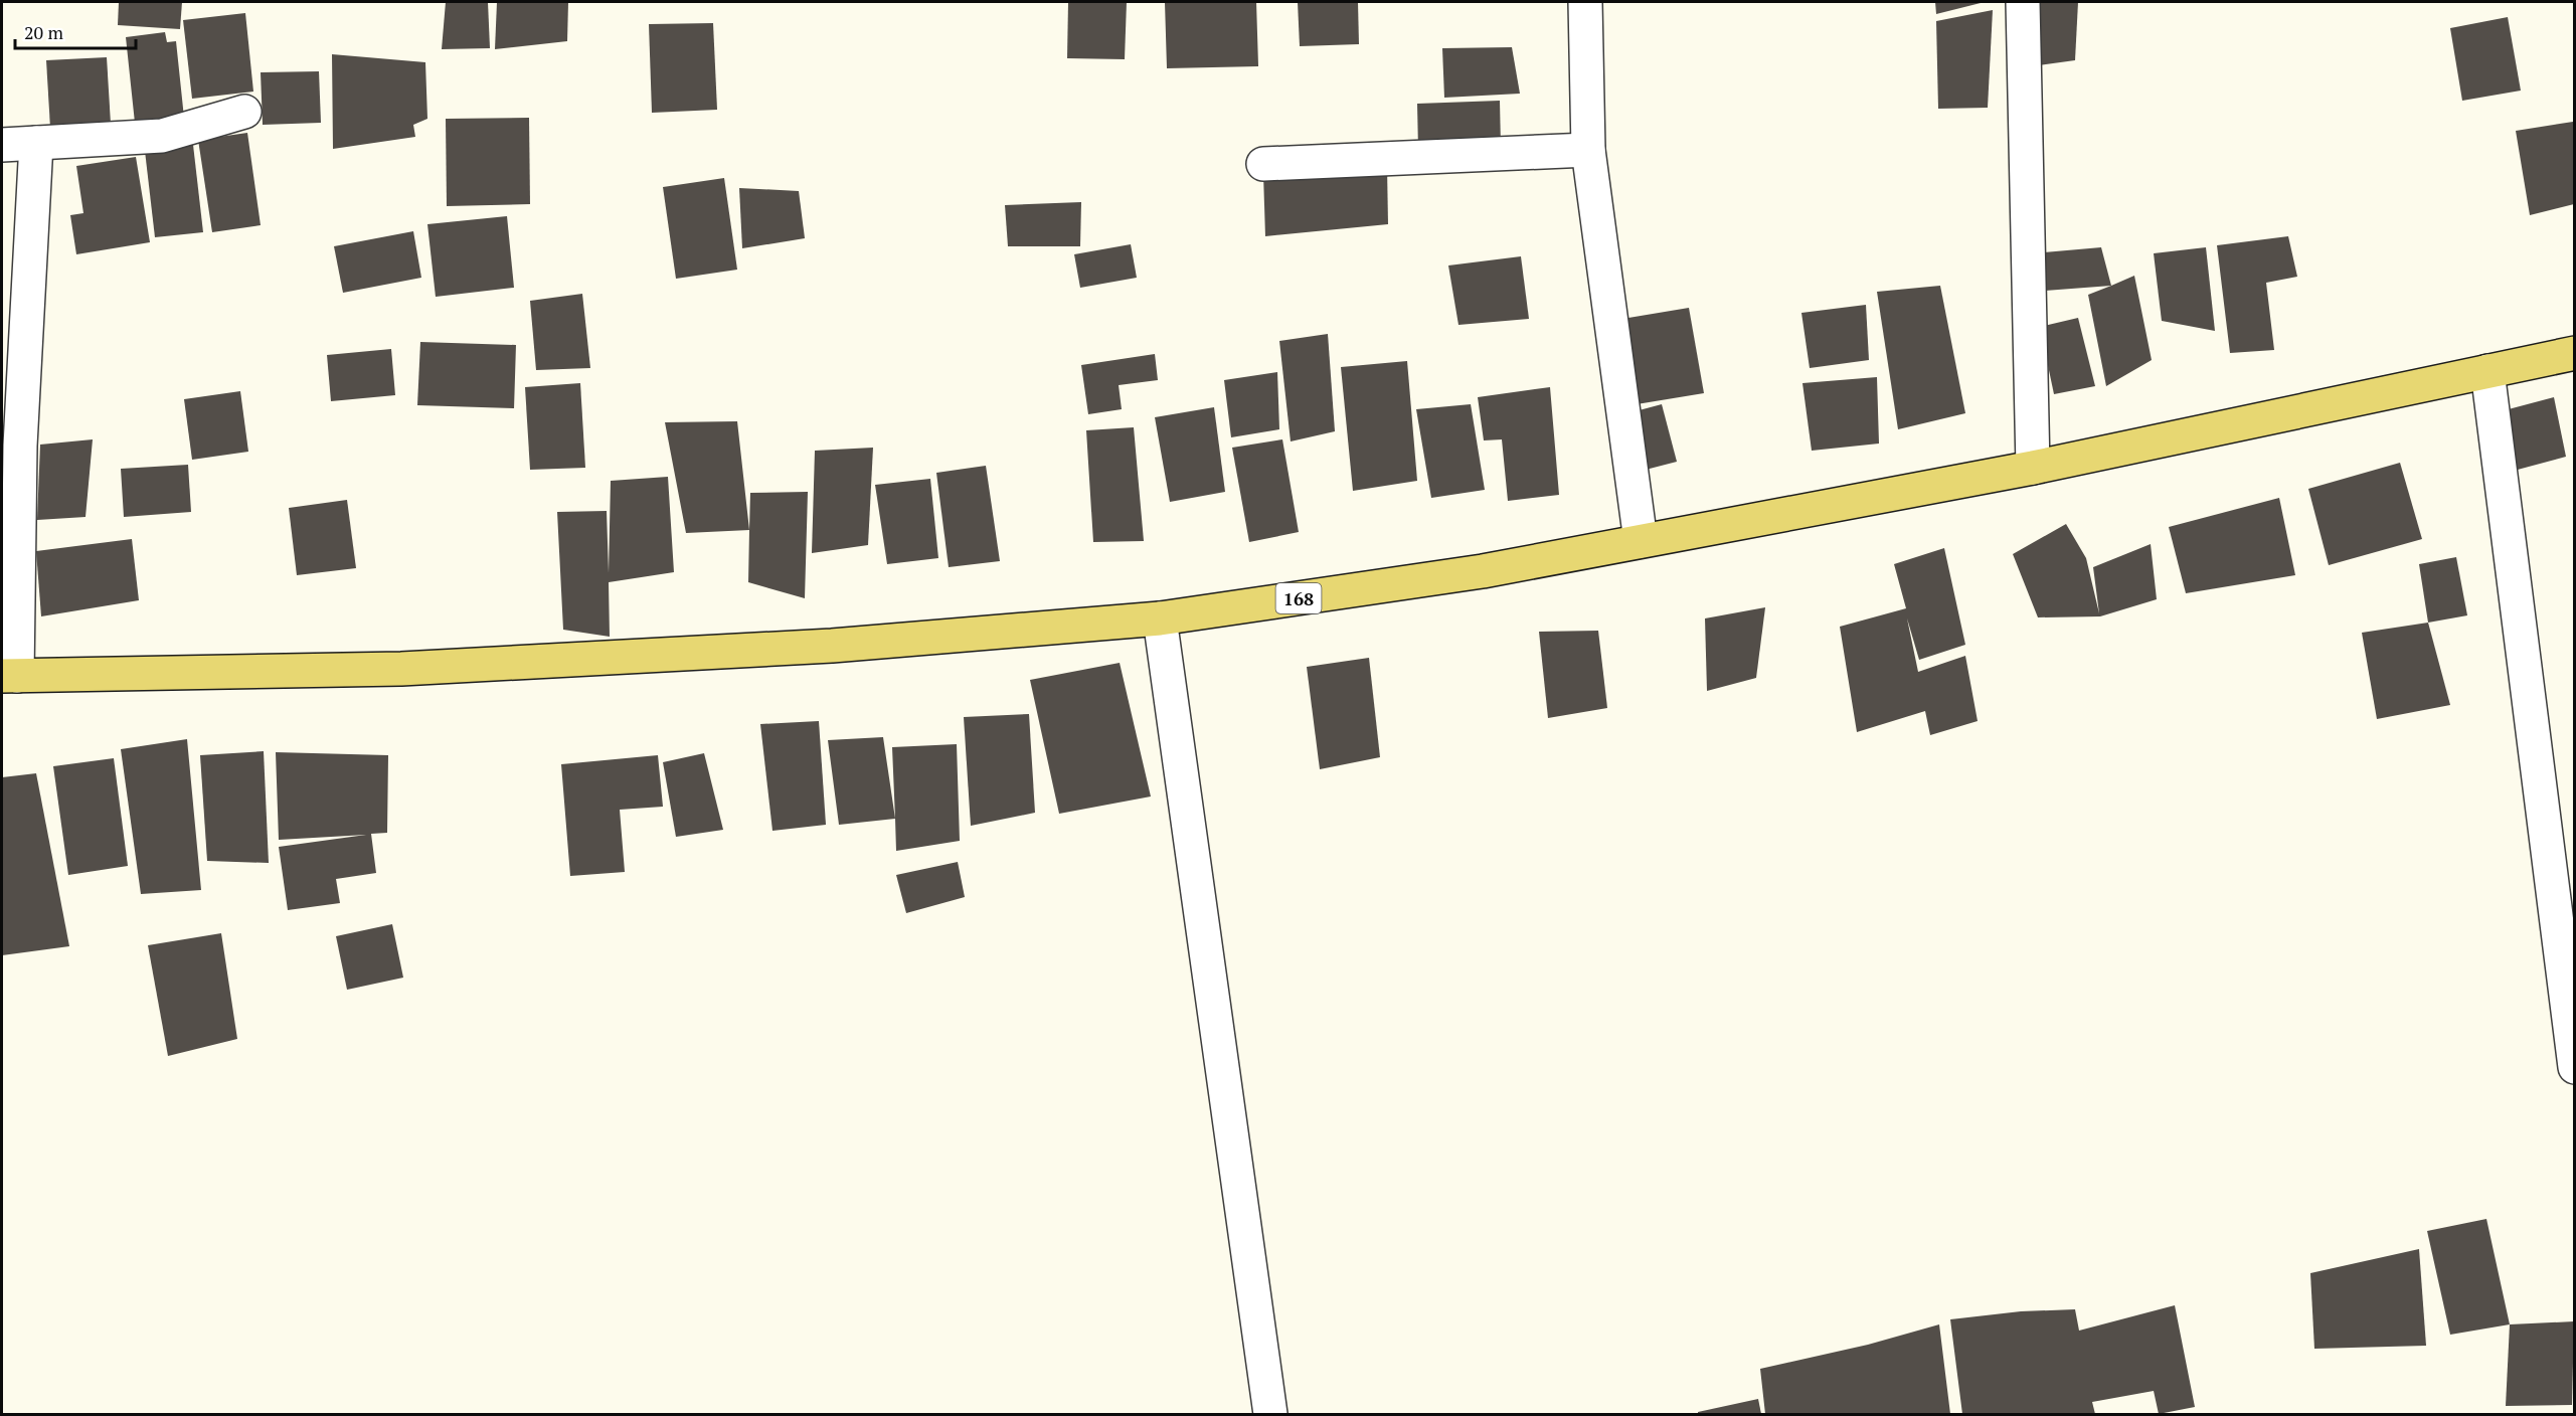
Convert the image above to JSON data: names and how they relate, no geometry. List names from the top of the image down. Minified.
{"streets":{"main road":["168"]},"scale_bar":"20 m"}
